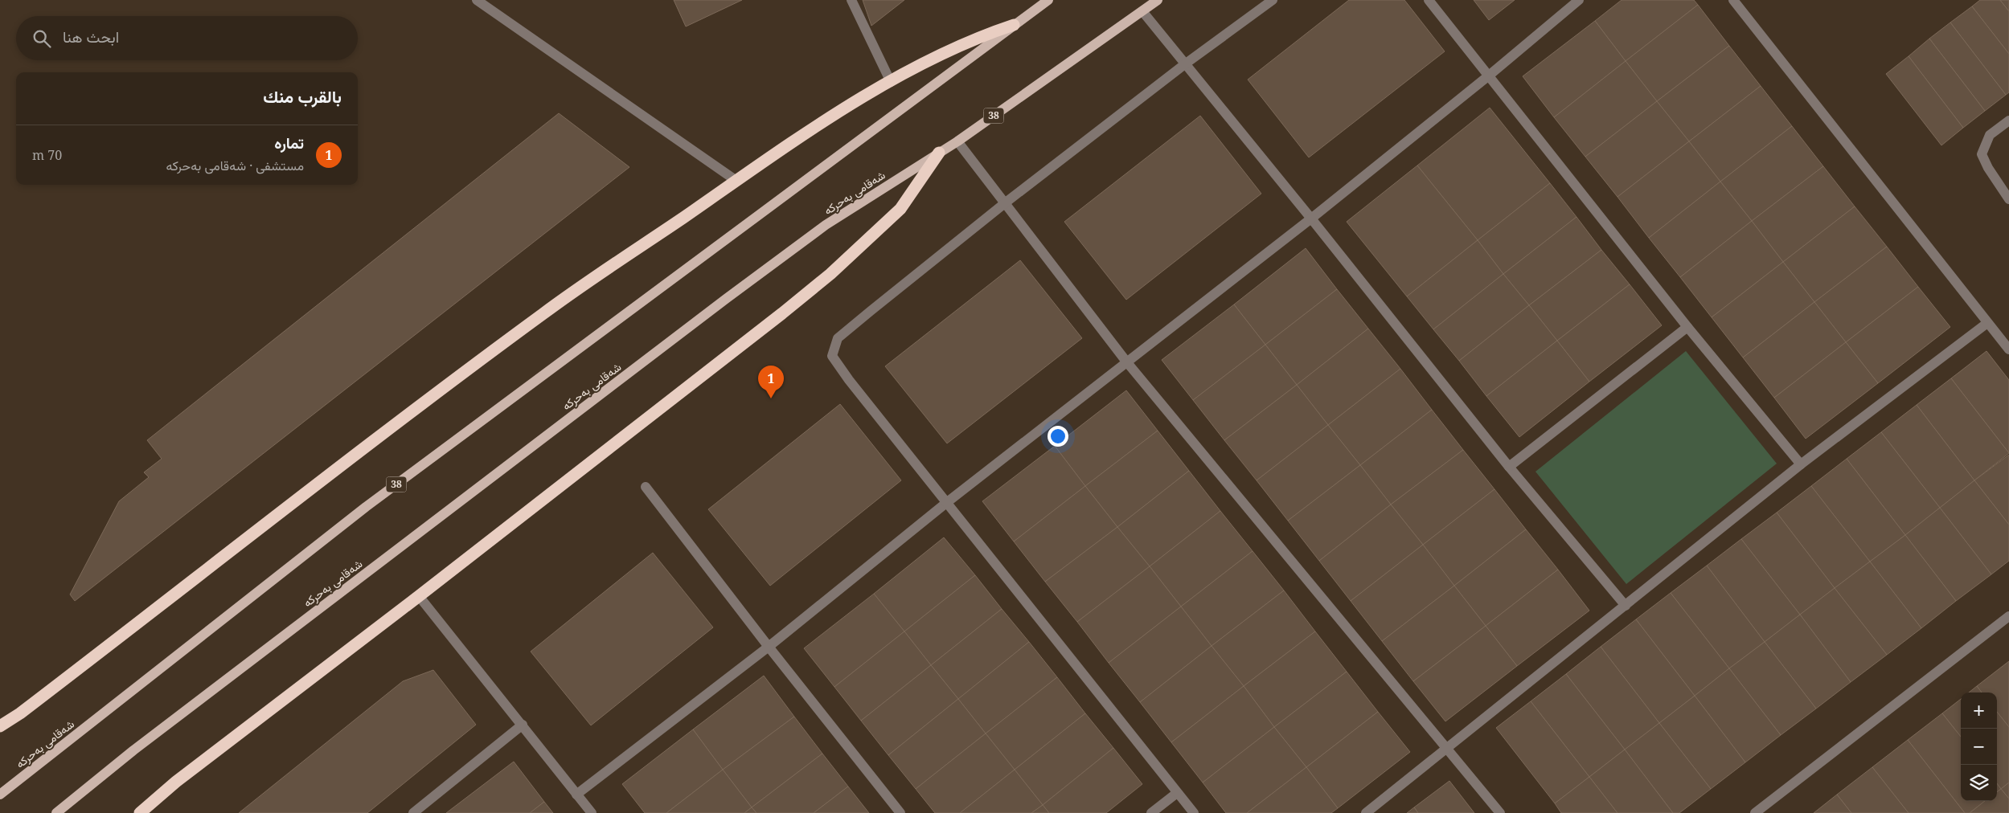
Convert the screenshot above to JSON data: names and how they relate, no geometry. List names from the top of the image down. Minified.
{"streets":{"main road":["38","شەقامی بەحرکە"]},"page":{"search":"ابحث هنا","heading":"بالقرب منك","list":[{"mark":"1","name":"تمارە","note":"مستشفى · شەقامی بەحرکە","value":"70 m"}],"pins":"1","map_buttons":["+","−"]}}
